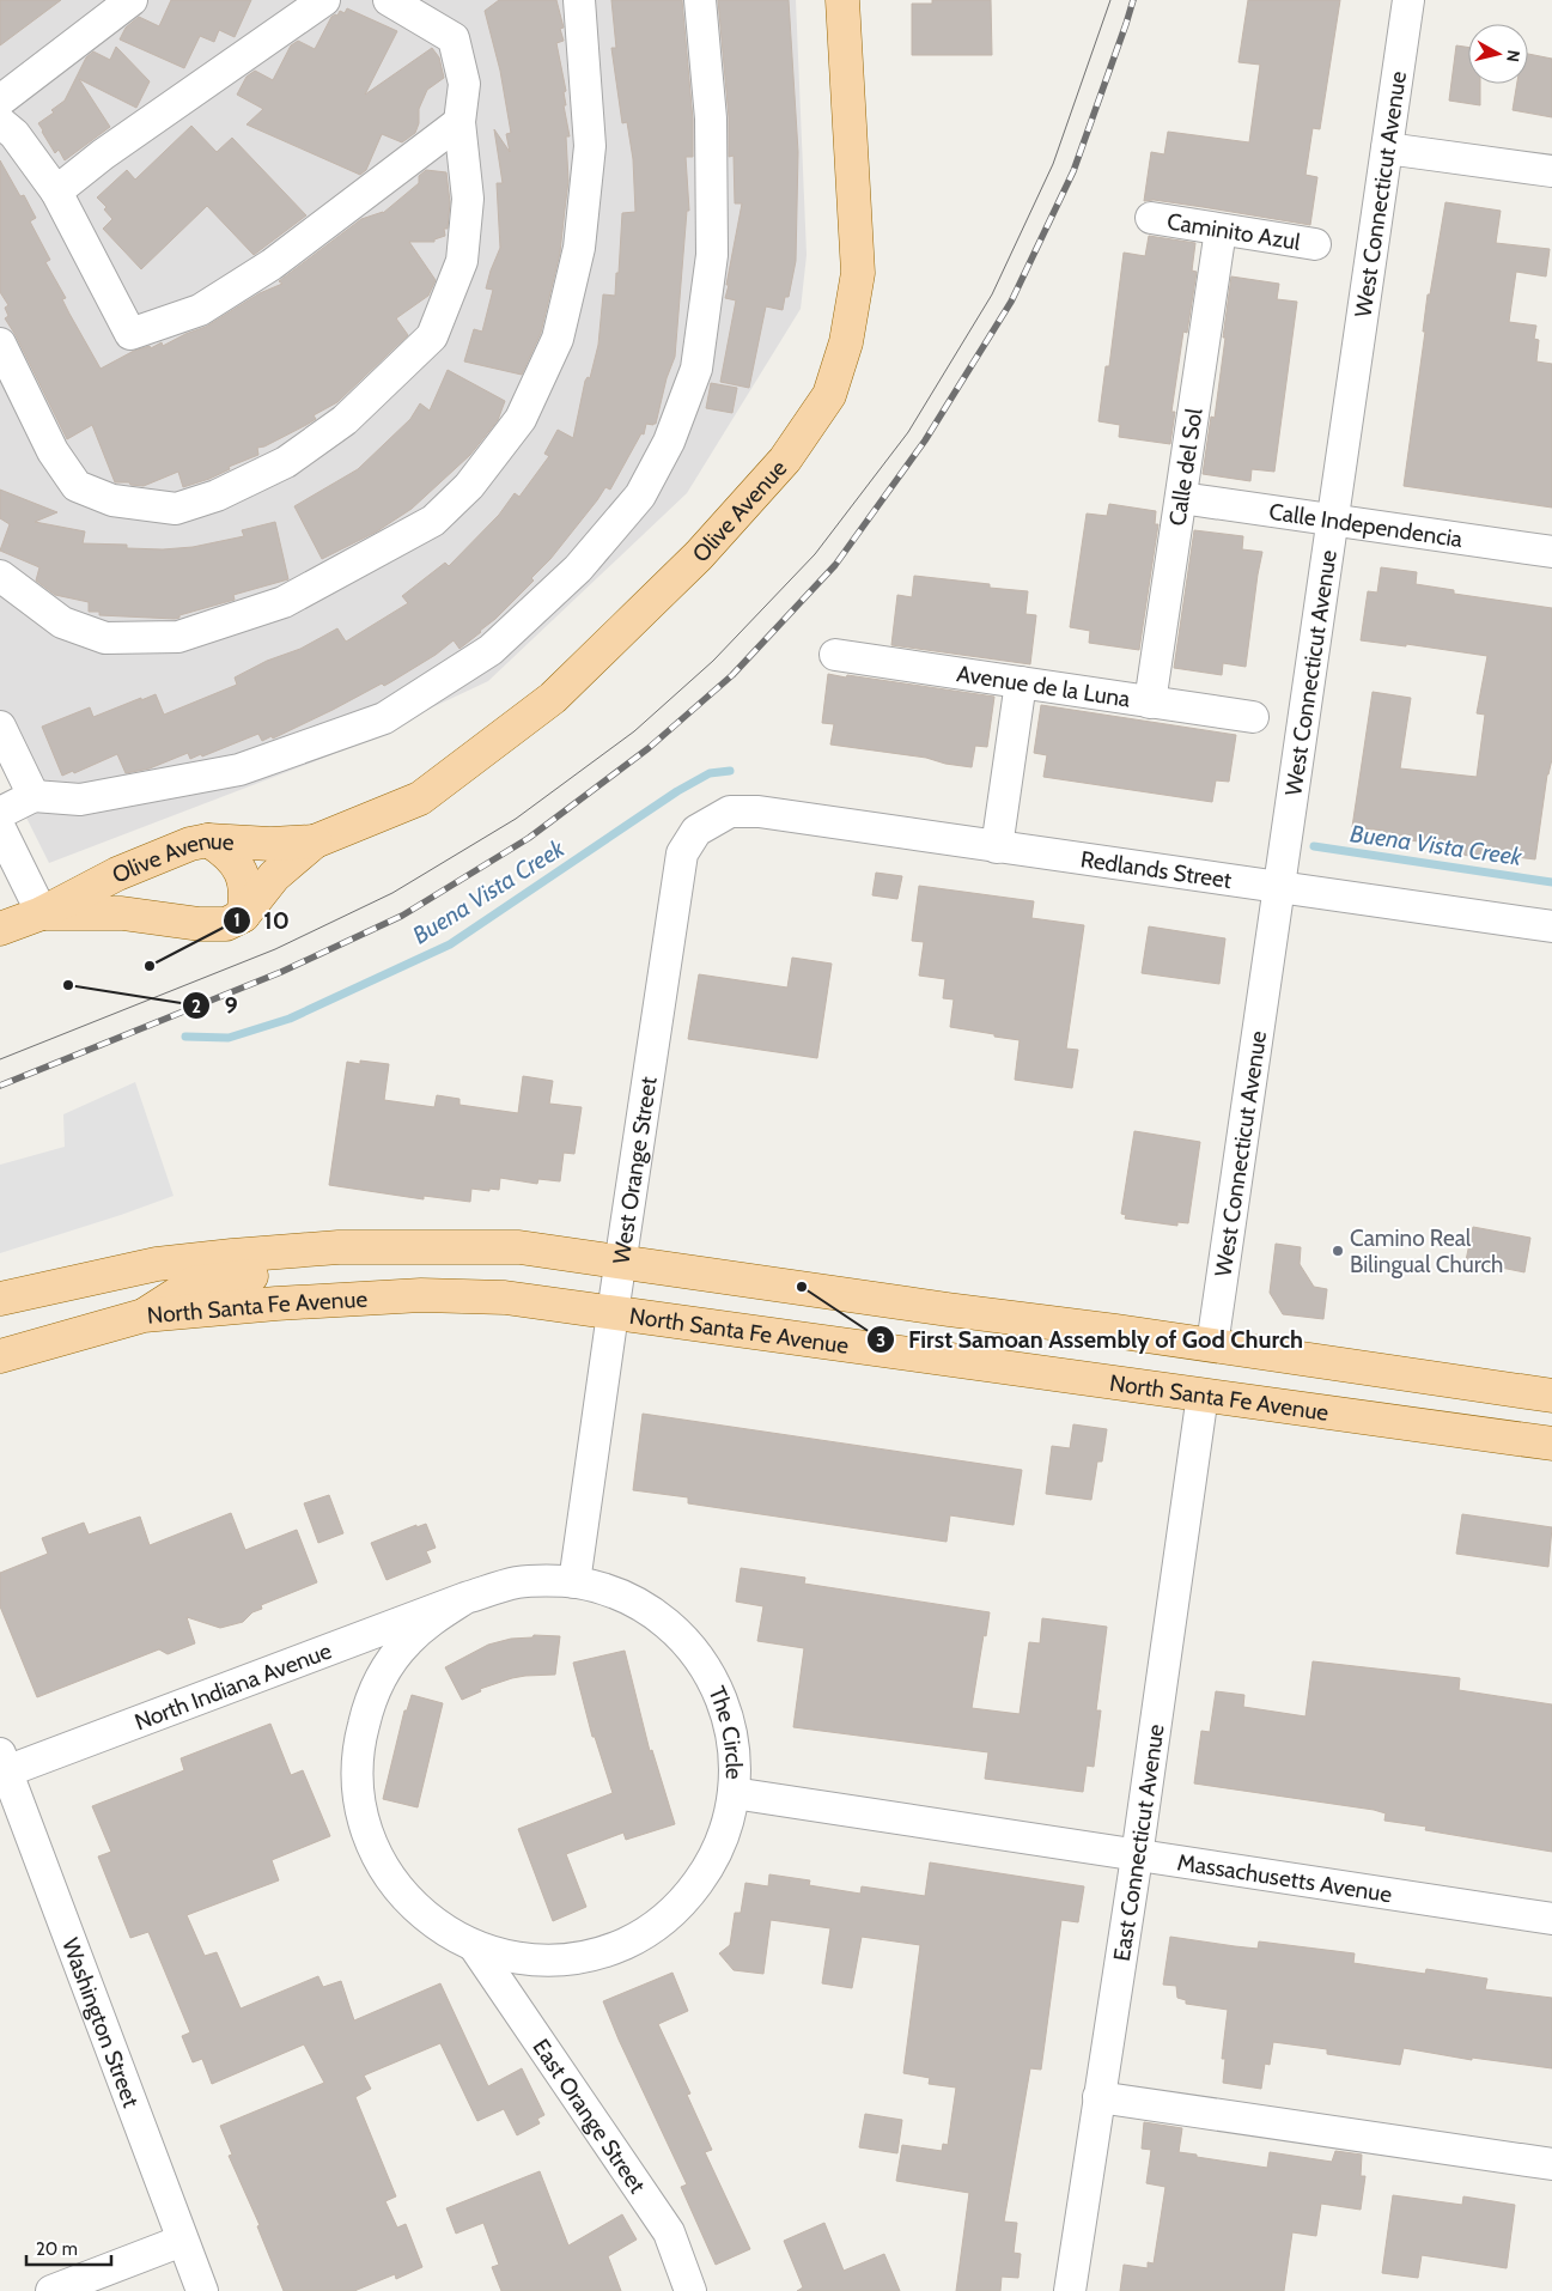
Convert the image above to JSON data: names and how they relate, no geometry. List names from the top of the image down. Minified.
{"streets":{"main road":["Olive Avenue","North Santa Fe Avenue"],"street":["West Connecticut Avenue","Caminito Azul","Calle del Sol","Calle Independencia","Avenue de la Luna","Redlands Street","West Orange Street","North Indiana Avenue","The Circle","East Connecticut Avenue","Massachusetts Avenue","Washington Street","East Orange Street"]},"crossings":[["West Connecticut Avenue","Calle Independencia"],["West Connecticut Avenue","Redlands Street"],["Caminito Azul","Calle del Sol"],["Calle del Sol","Calle Independencia"],["Calle del Sol","Avenue de la Luna"],["Redlands Street","West Orange Street"],["West Orange Street","North Santa Fe Avenue"],["West Orange Street","The Circle"],["North Santa Fe Avenue","East Connecticut Avenue"],["North Indiana Avenue","The Circle"],["North Indiana Avenue","Washington Street"],["The Circle","Massachusetts Avenue"],["The Circle","East Orange Street"],["East Connecticut Avenue","Massachusetts Avenue"]],"water":["Buena Vista Creek"],"places":["10","9","Camino Real Bilingual Church","First Samoan Assembly of God Church"],"scale_bar":"20 m","north":"right"}
